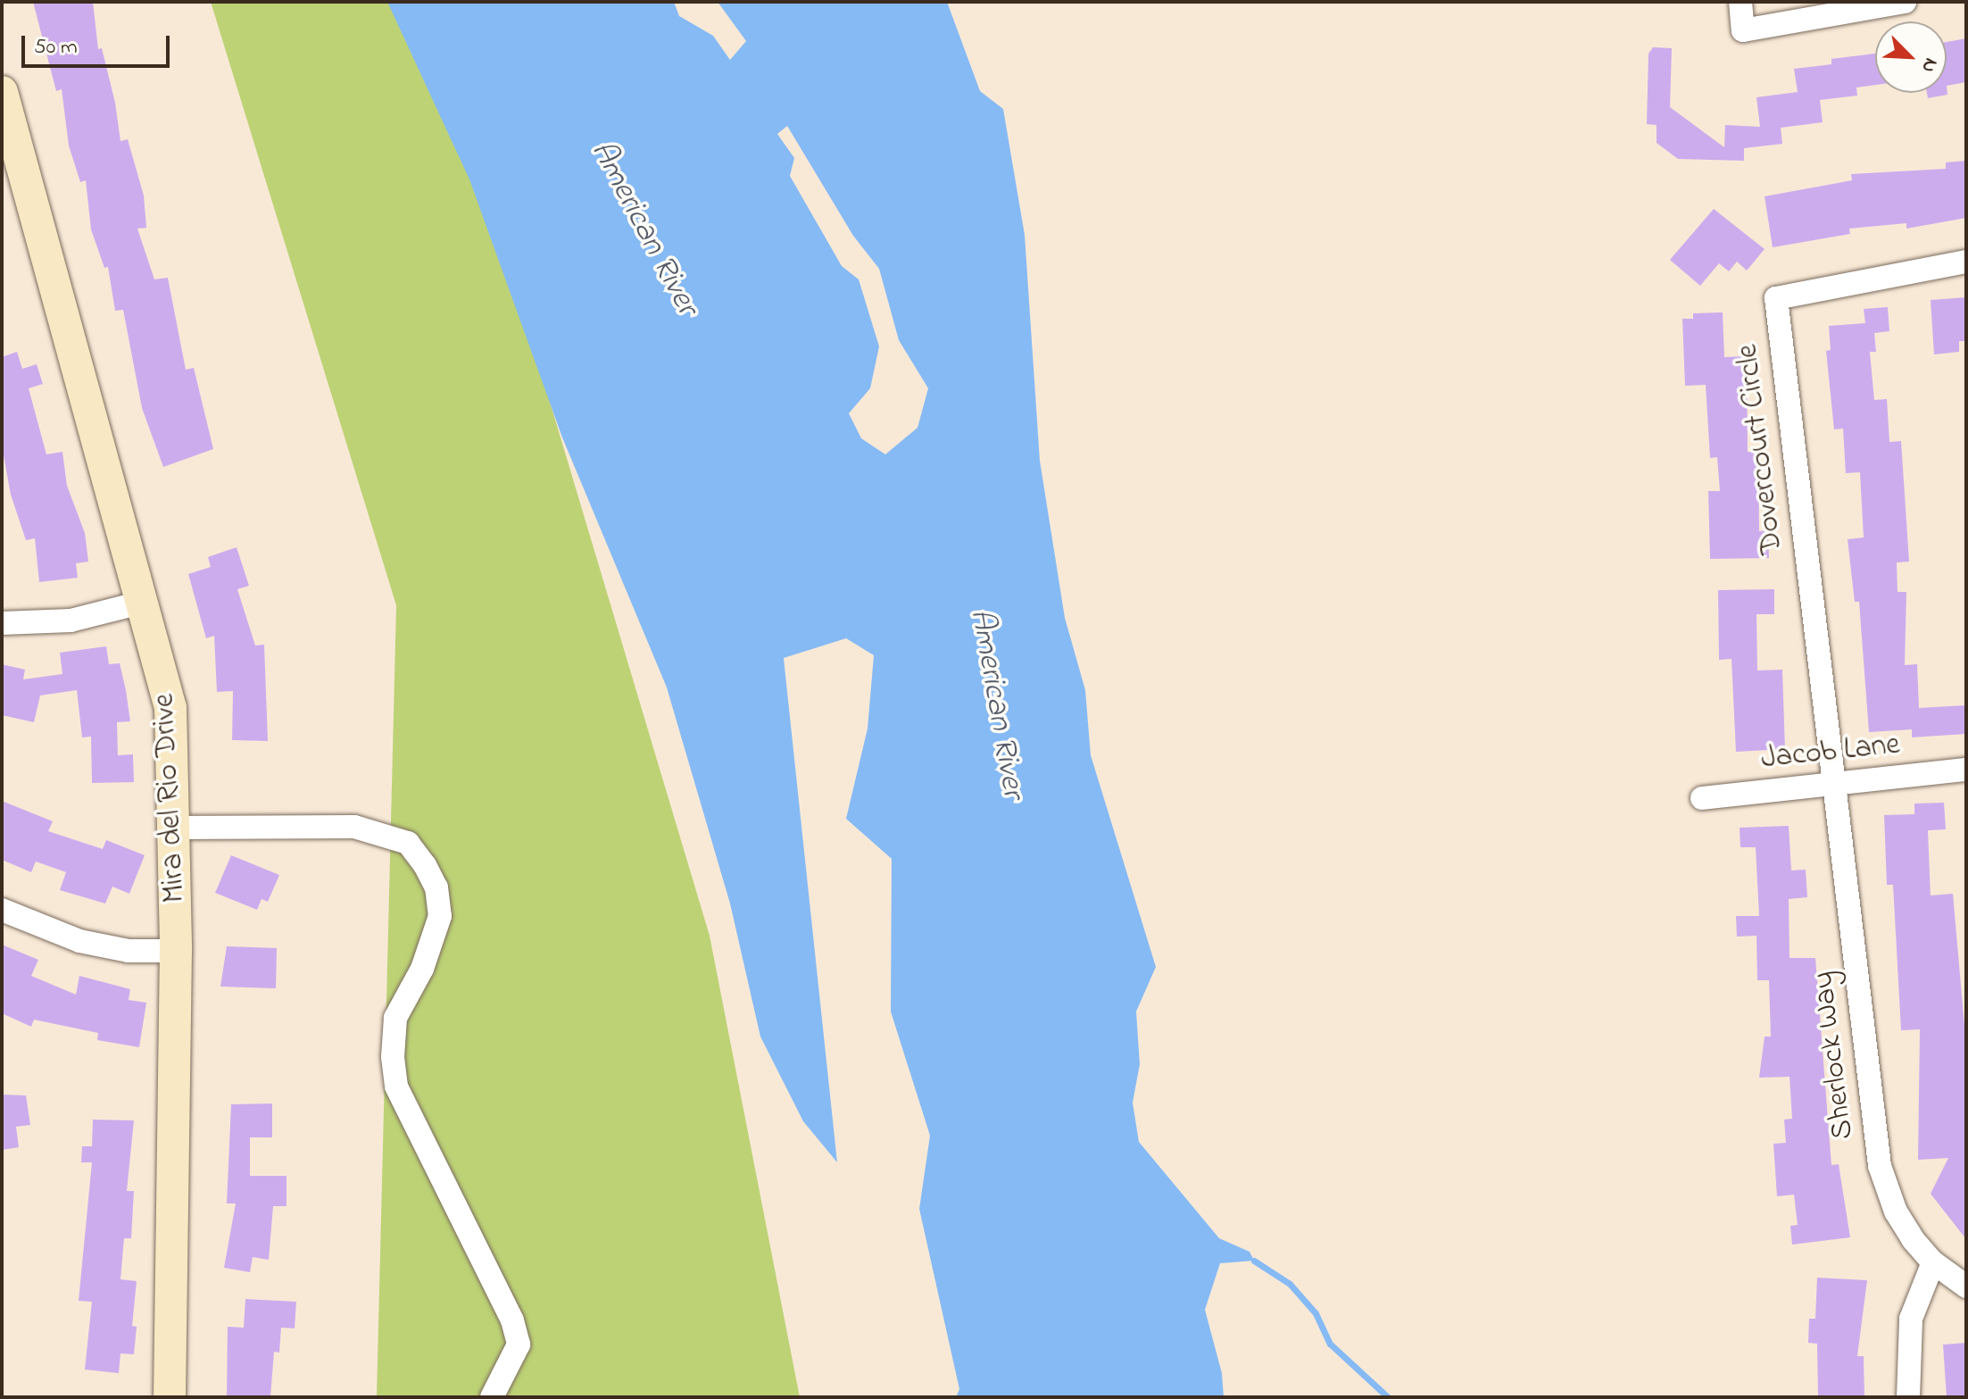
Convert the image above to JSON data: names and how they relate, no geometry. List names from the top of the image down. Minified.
{"streets":{"street":["Dovercourt Circle","Jacob Lane","Mira del Rio Drive","Sherlock Way"]},"crossings":[["Dovercourt Circle","Jacob Lane"],["Dovercourt Circle","Sherlock Way"],["Jacob Lane","Sherlock Way"]],"water":["American River"],"scale_bar":"50 m","north":"bottom right"}
